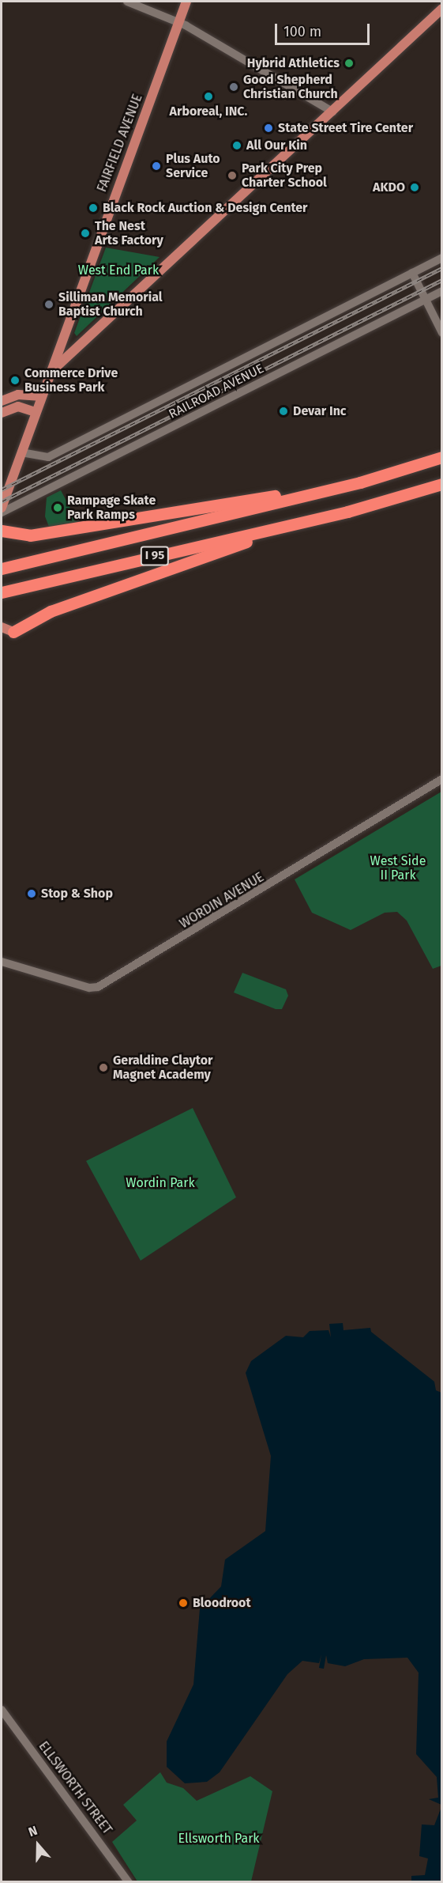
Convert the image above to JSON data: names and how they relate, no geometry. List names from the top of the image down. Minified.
{"streets":{"highway":["I 95"],"main road":["FAIRFIELD AVENUE"],"street":["RAILROAD AVENUE","WORDIN AVENUE","ELLSWORTH STREET"]},"crossings":[["FAIRFIELD AVENUE","RAILROAD AVENUE"]],"parks":["West End Park","West Side II Park","Wordin Park","Ellsworth Park"],"places":["Hybrid Athletics","Good Shepherd Christian Church","Arboreal, INC.","State Street Tire Center","All Our Kin","Plus Auto Service","Park City Prep Charter School","AKDO","Black Rock Auction & Design Center","The Nest Arts Factory","Silliman Memorial Baptist Church","Commerce Drive Business Park","Devar Inc","Rampage Skate Park Ramps","Stop & Shop","Geraldine Claytor Magnet Academy","Bloodroot"],"scale_bar":"100 m","north":"top"}
